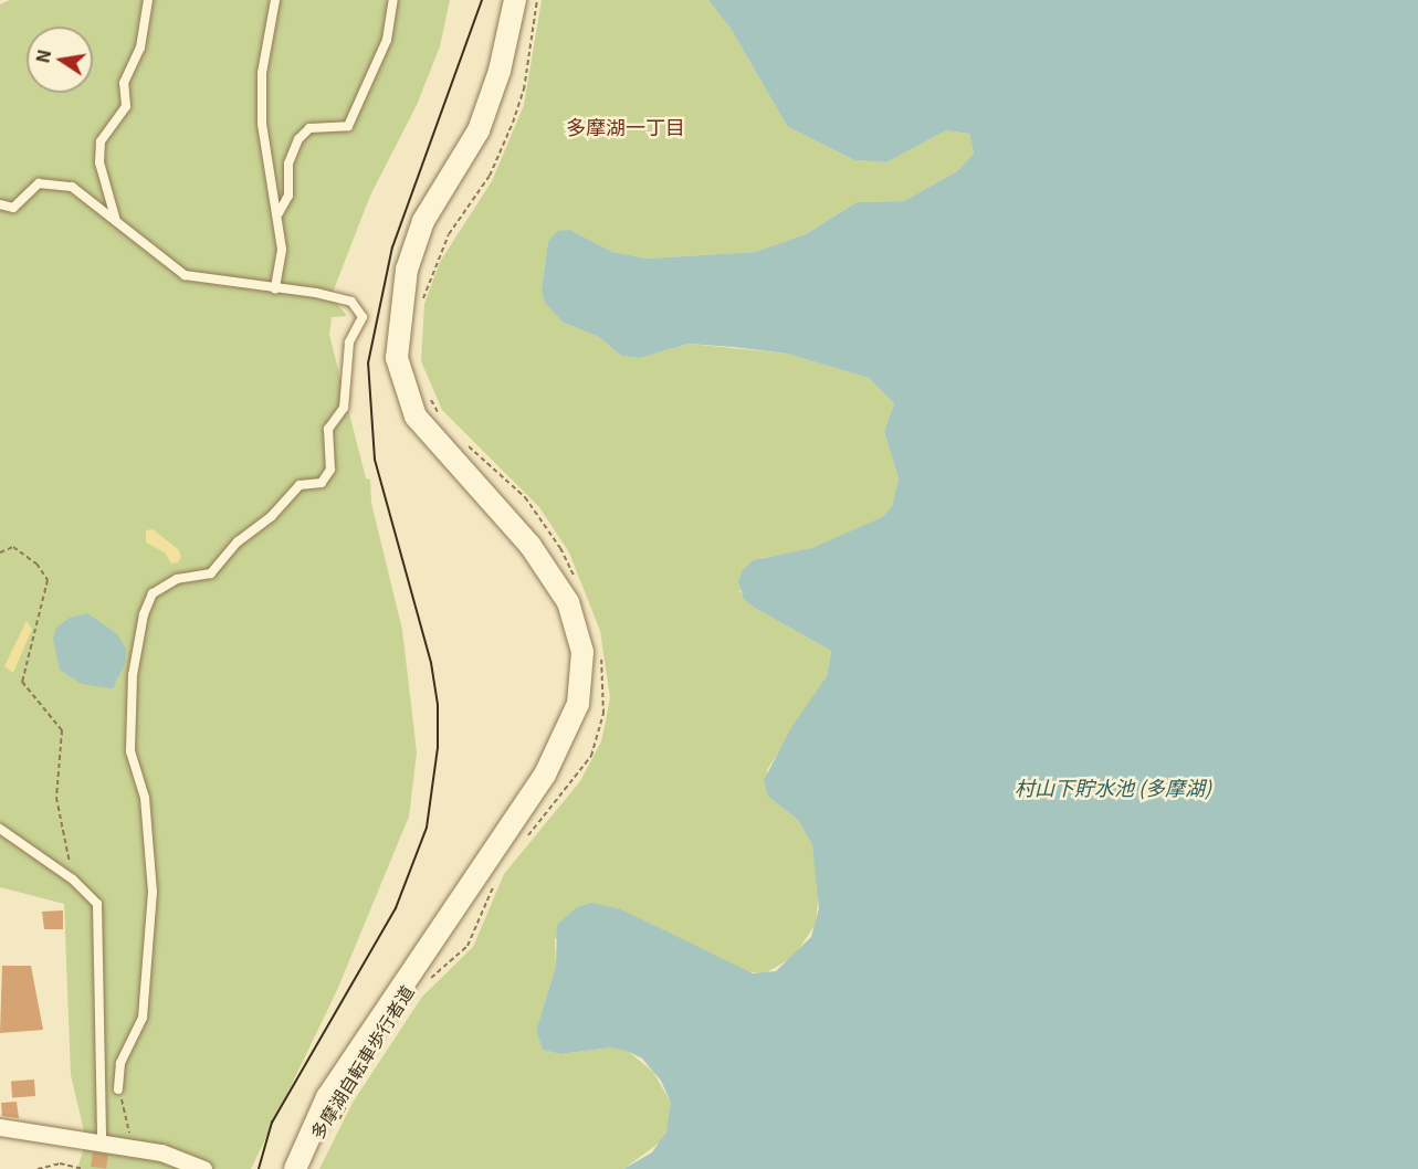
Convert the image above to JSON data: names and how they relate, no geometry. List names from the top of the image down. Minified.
{"streets":{"path":["多摩湖自転車歩行者道"]},"districts":["多摩湖一丁目"],"water":["村山下貯水池 (多摩湖)"],"north":"left"}
